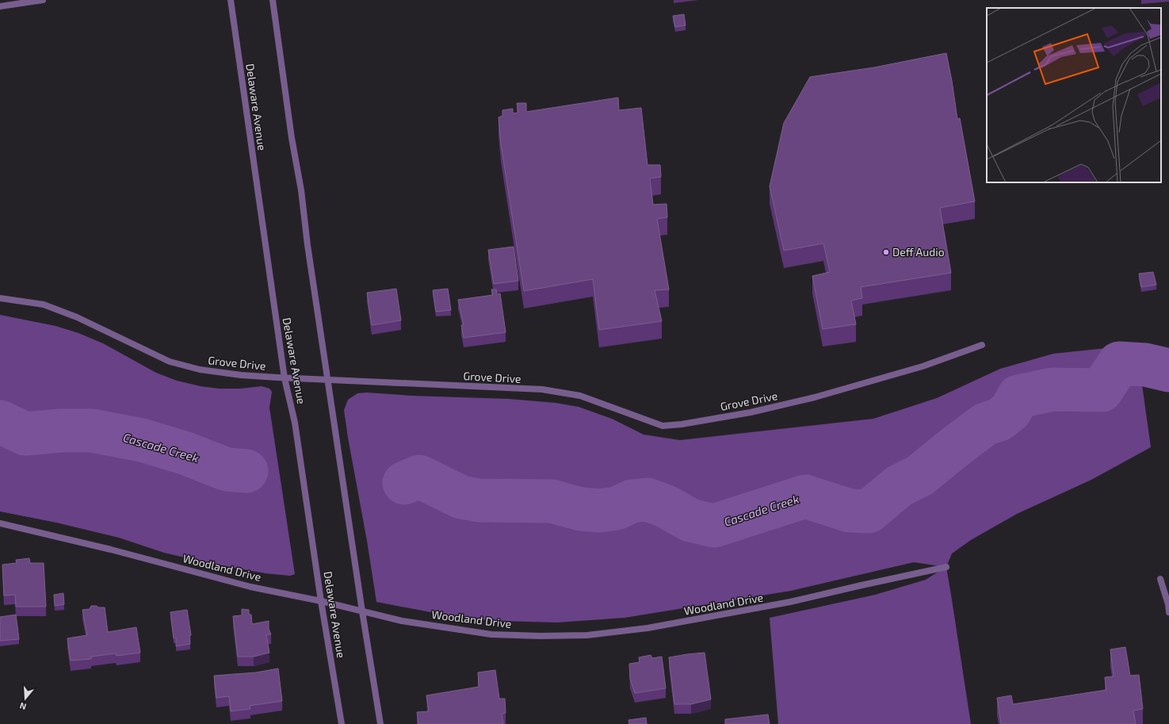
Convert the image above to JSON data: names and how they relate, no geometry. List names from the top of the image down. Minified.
{"streets":{"street":["Delaware Avenue","Grove Drive","Woodland Drive"]},"crossings":[["Delaware Avenue","Grove Drive"],["Delaware Avenue","Woodland Drive"]],"water":["Cascade Creek"],"places":["Deff Audio"],"north":"bottom"}
